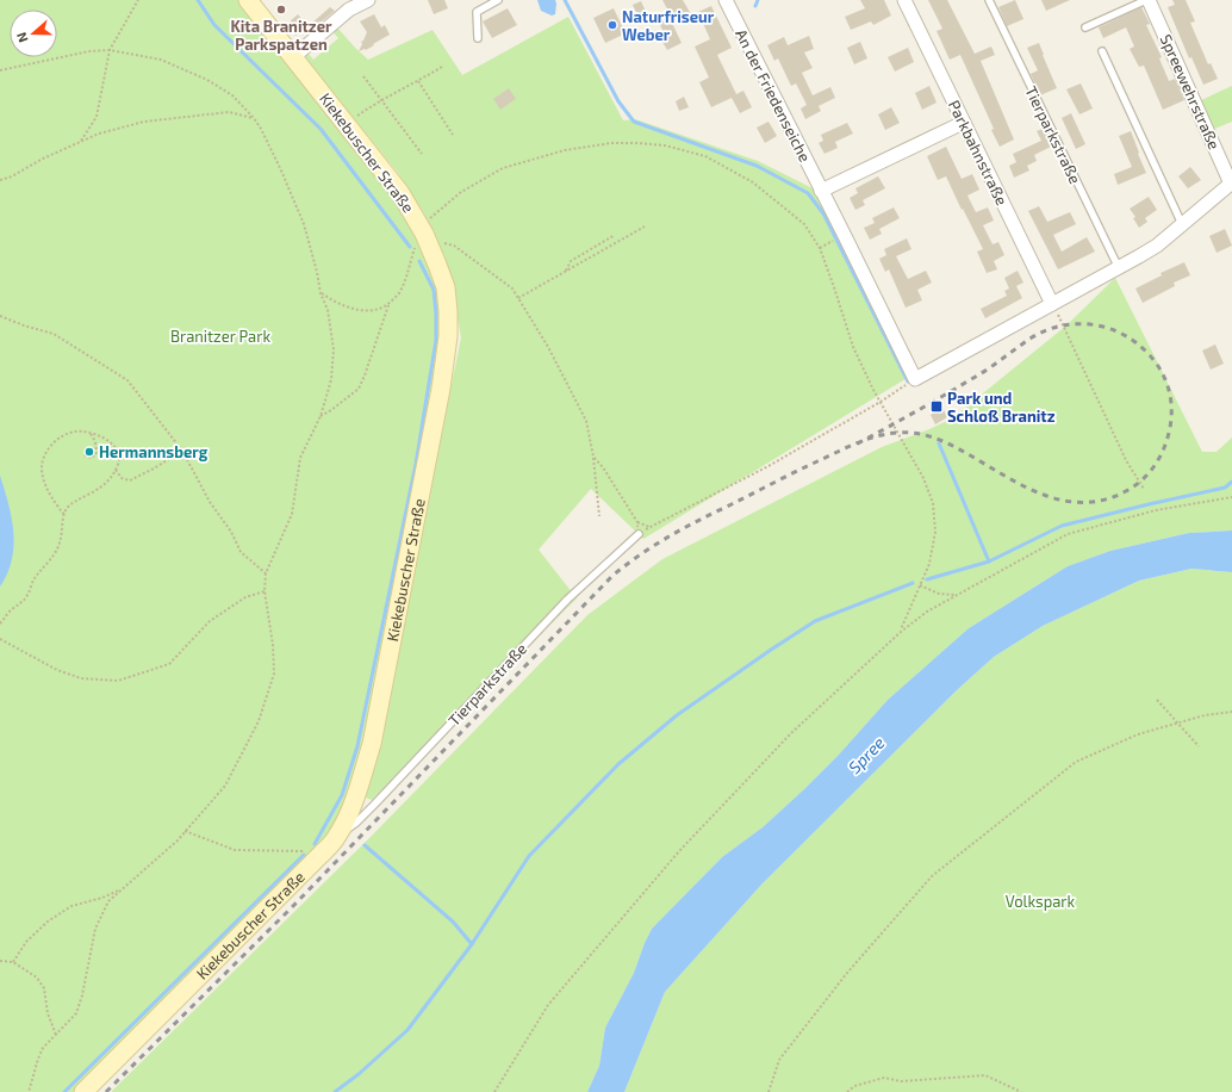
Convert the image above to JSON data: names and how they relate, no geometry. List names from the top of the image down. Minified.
{"streets":{"street":["Spreewehrstraße","An der Friedenseiche","Kiekebuscher Straße","Parkbahnstraße"],"lane":["Tierparkstraße"]},"crossings":[["Tierparkstraße","Kiekebuscher Straße"]],"water":["Spree"],"parks":["Branitzer Park","Volkspark"],"places":{"other":["Kita Branitzer Parkspatzen","Naturfriseur Weber","Hermannsberg"],"transit":["Park und Schloß Branitz"]},"north":"left"}
